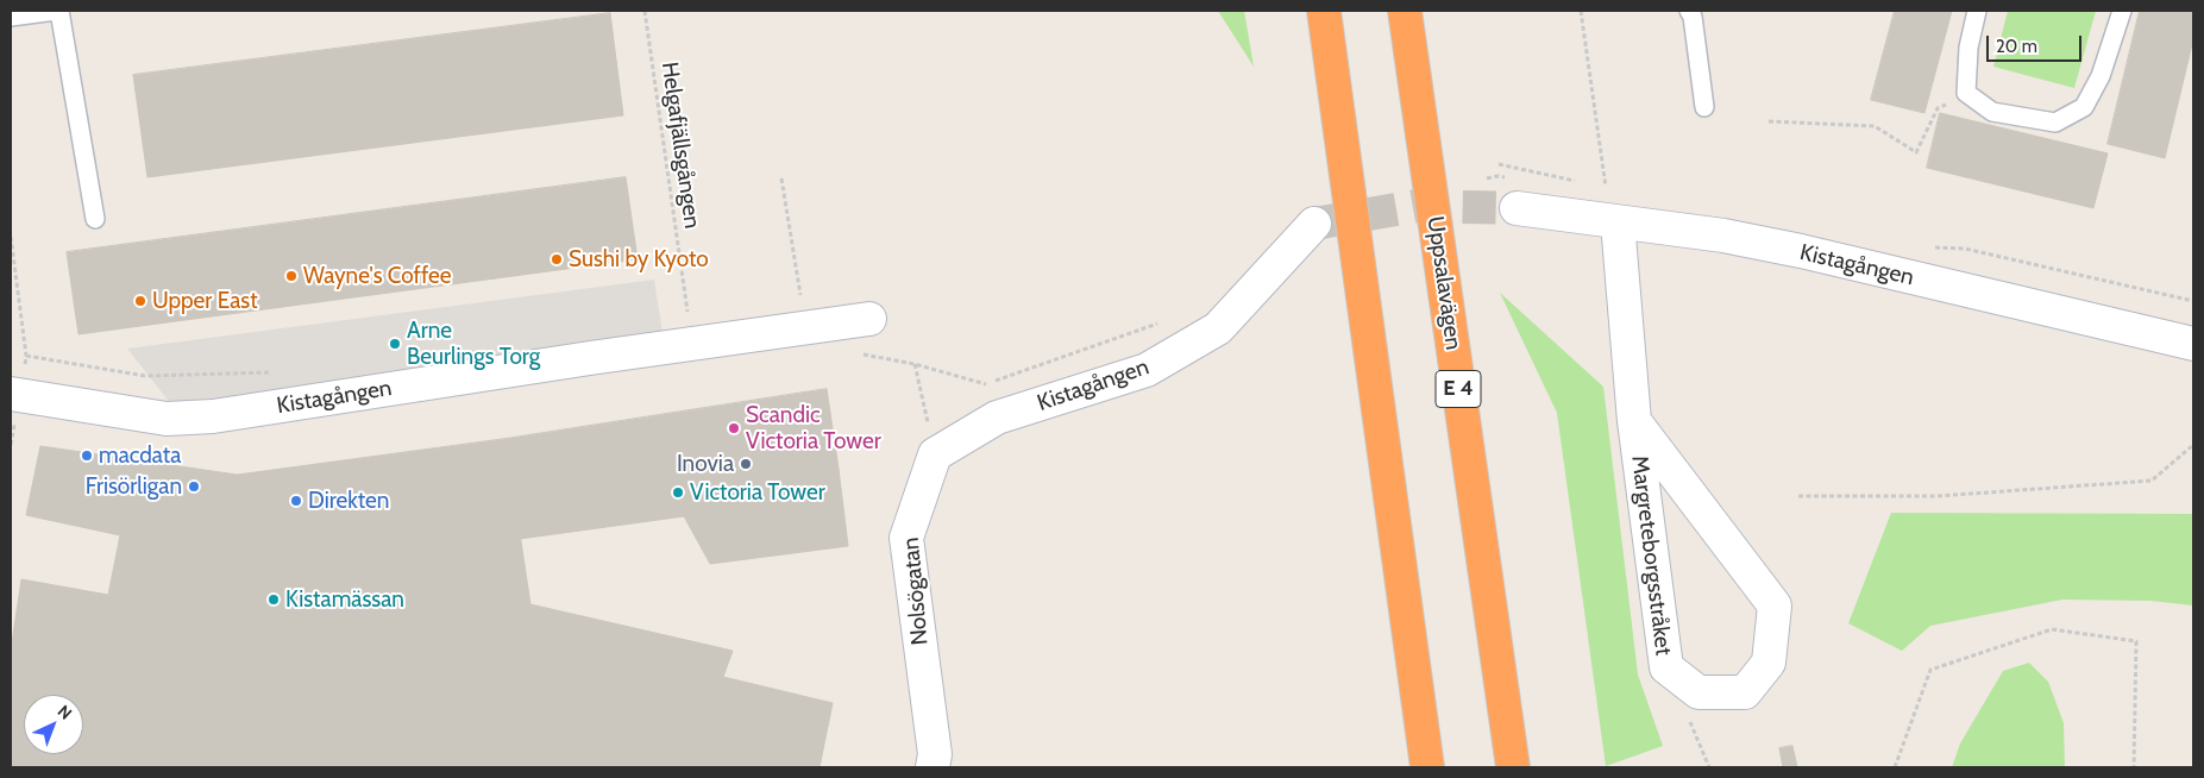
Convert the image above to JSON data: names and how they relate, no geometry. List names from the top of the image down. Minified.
{"streets":{"highway":["Uppsalavägen","E 4"],"street":["Kistagången","Margreteborgsstråket","Nolsögatan"],"path":["Helgafjällsgången"]},"crossings":[["Kistagången","Margreteborgsstråket"],["Kistagången","Nolsögatan"]],"places":["Sushi by Kyoto","Wayne's Coffee","Upper East","Arne Beurlings Torg","Scandic Victoria Tower","macdata","Inovia","Frisörligan","Victoria Tower","Direkten","Kistamässan"],"scale_bar":"20 m","north":"top right"}
